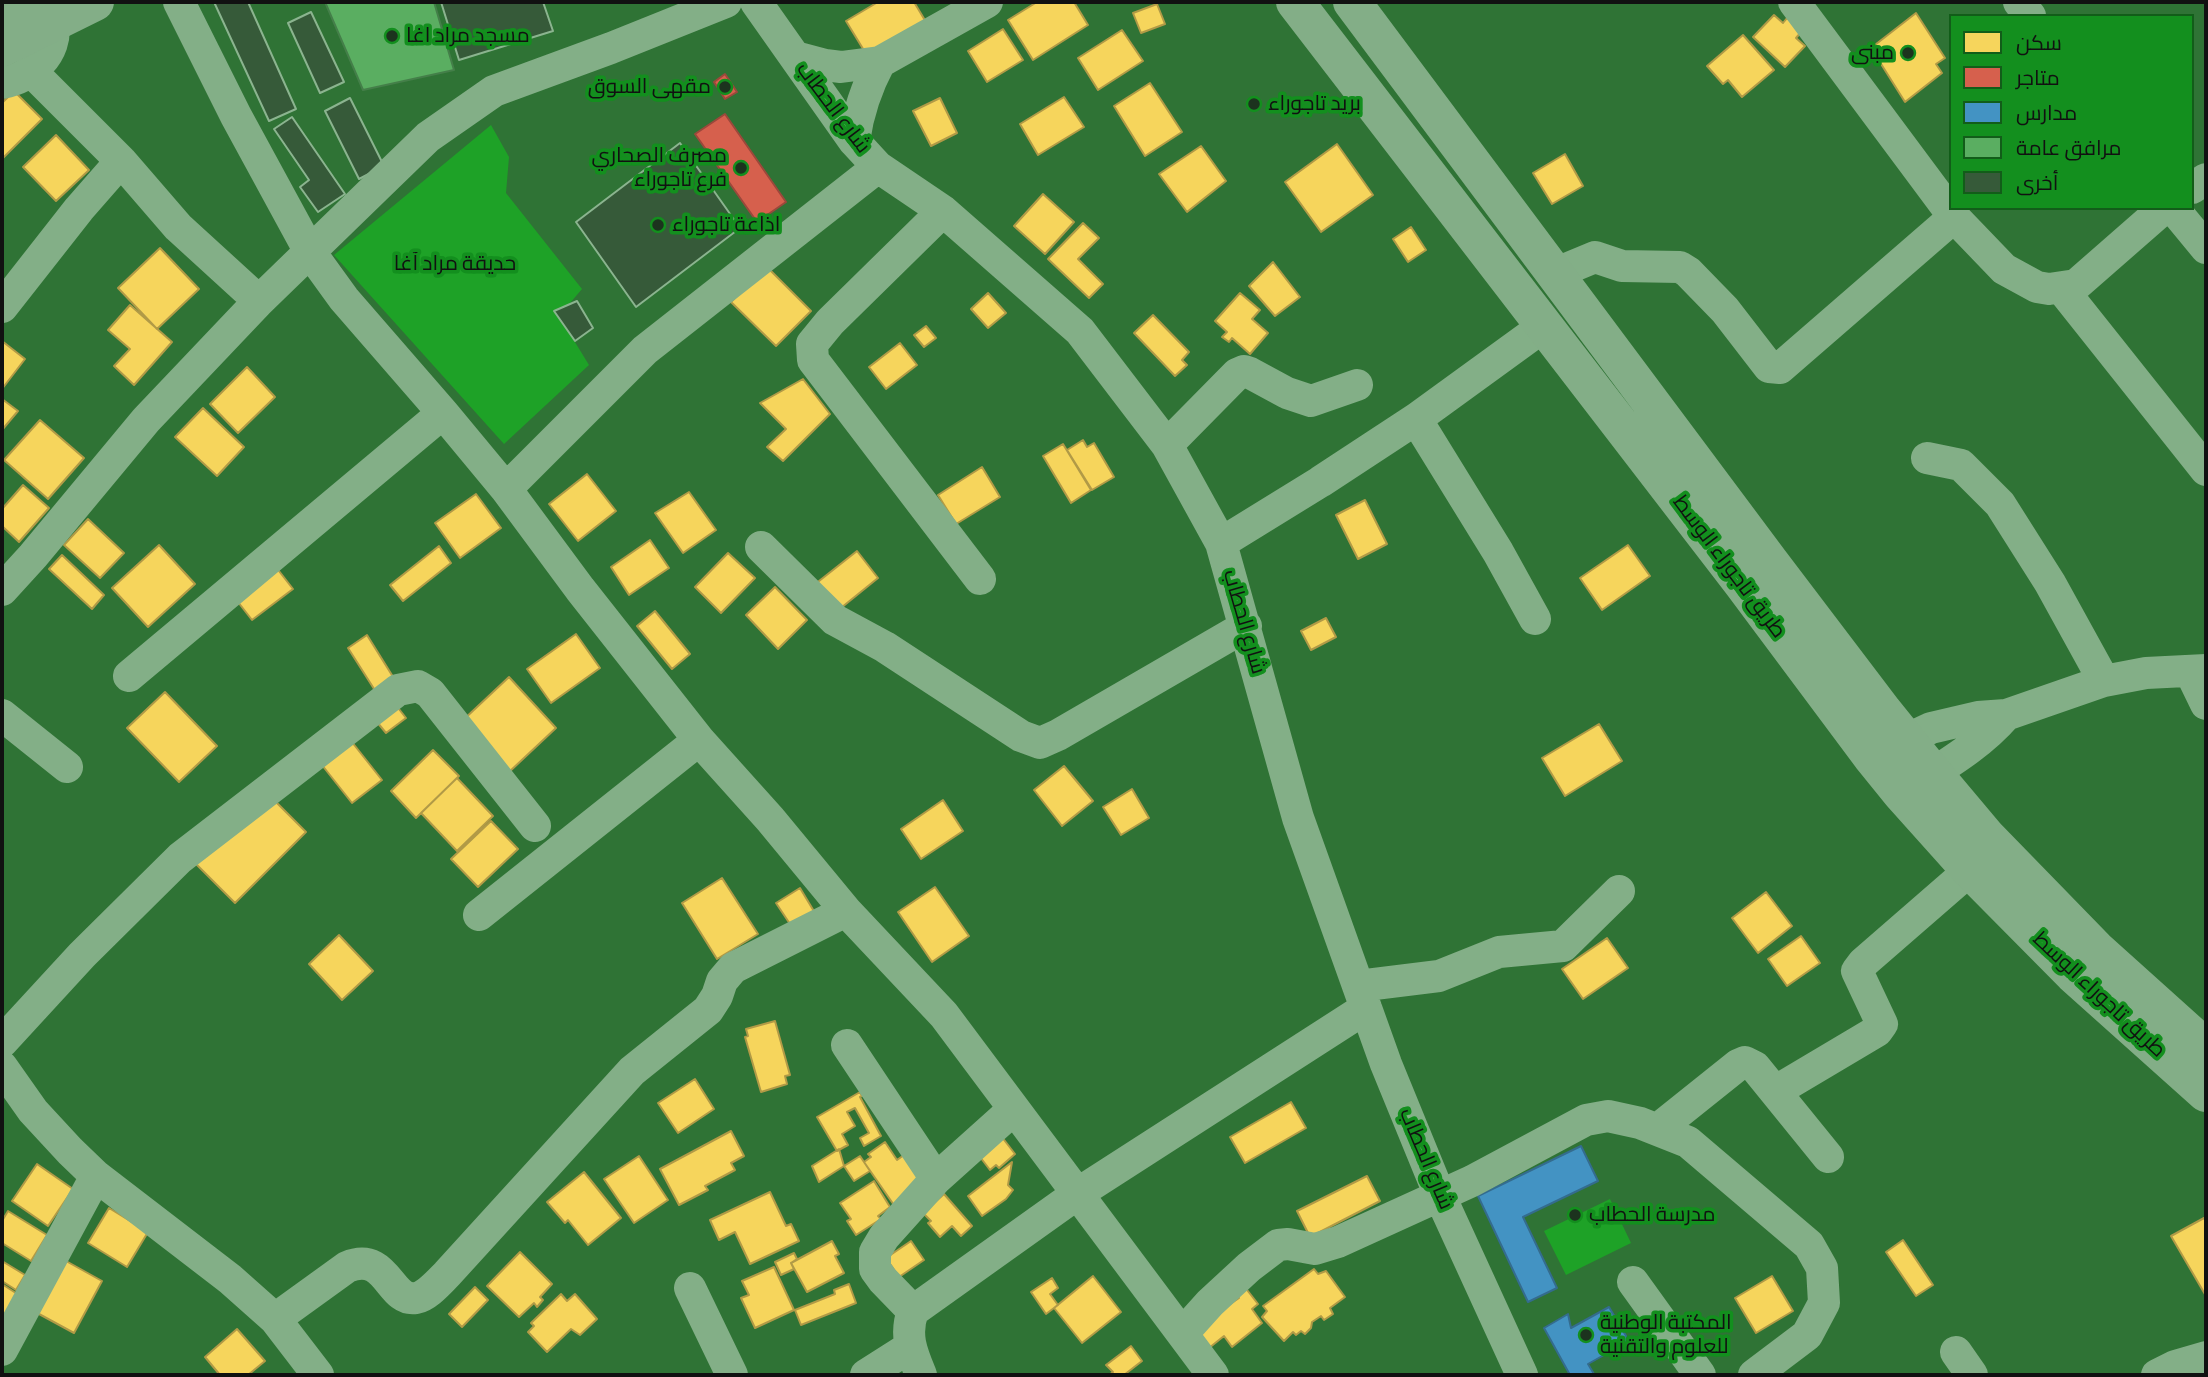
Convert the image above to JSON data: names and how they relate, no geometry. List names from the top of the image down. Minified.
{"streets":{"main road":["طريق تاجوراء الوسط"],"street":["شارع الحطاب"]},"parks":["حديقة مراد آغا"],"places":["مسجد مراد اغا","مبنى","مقهى السوق","بريد تاجوراء","مصرف الصحاري فرع تاجوراء","اذاعة تاجوراء","مدرسة الحطاب","المكتبة الوطنية للعلوم والتقنية"],"legend":["سكن","متاجر","مدارس","مرافق عامة","أخرى"]}
